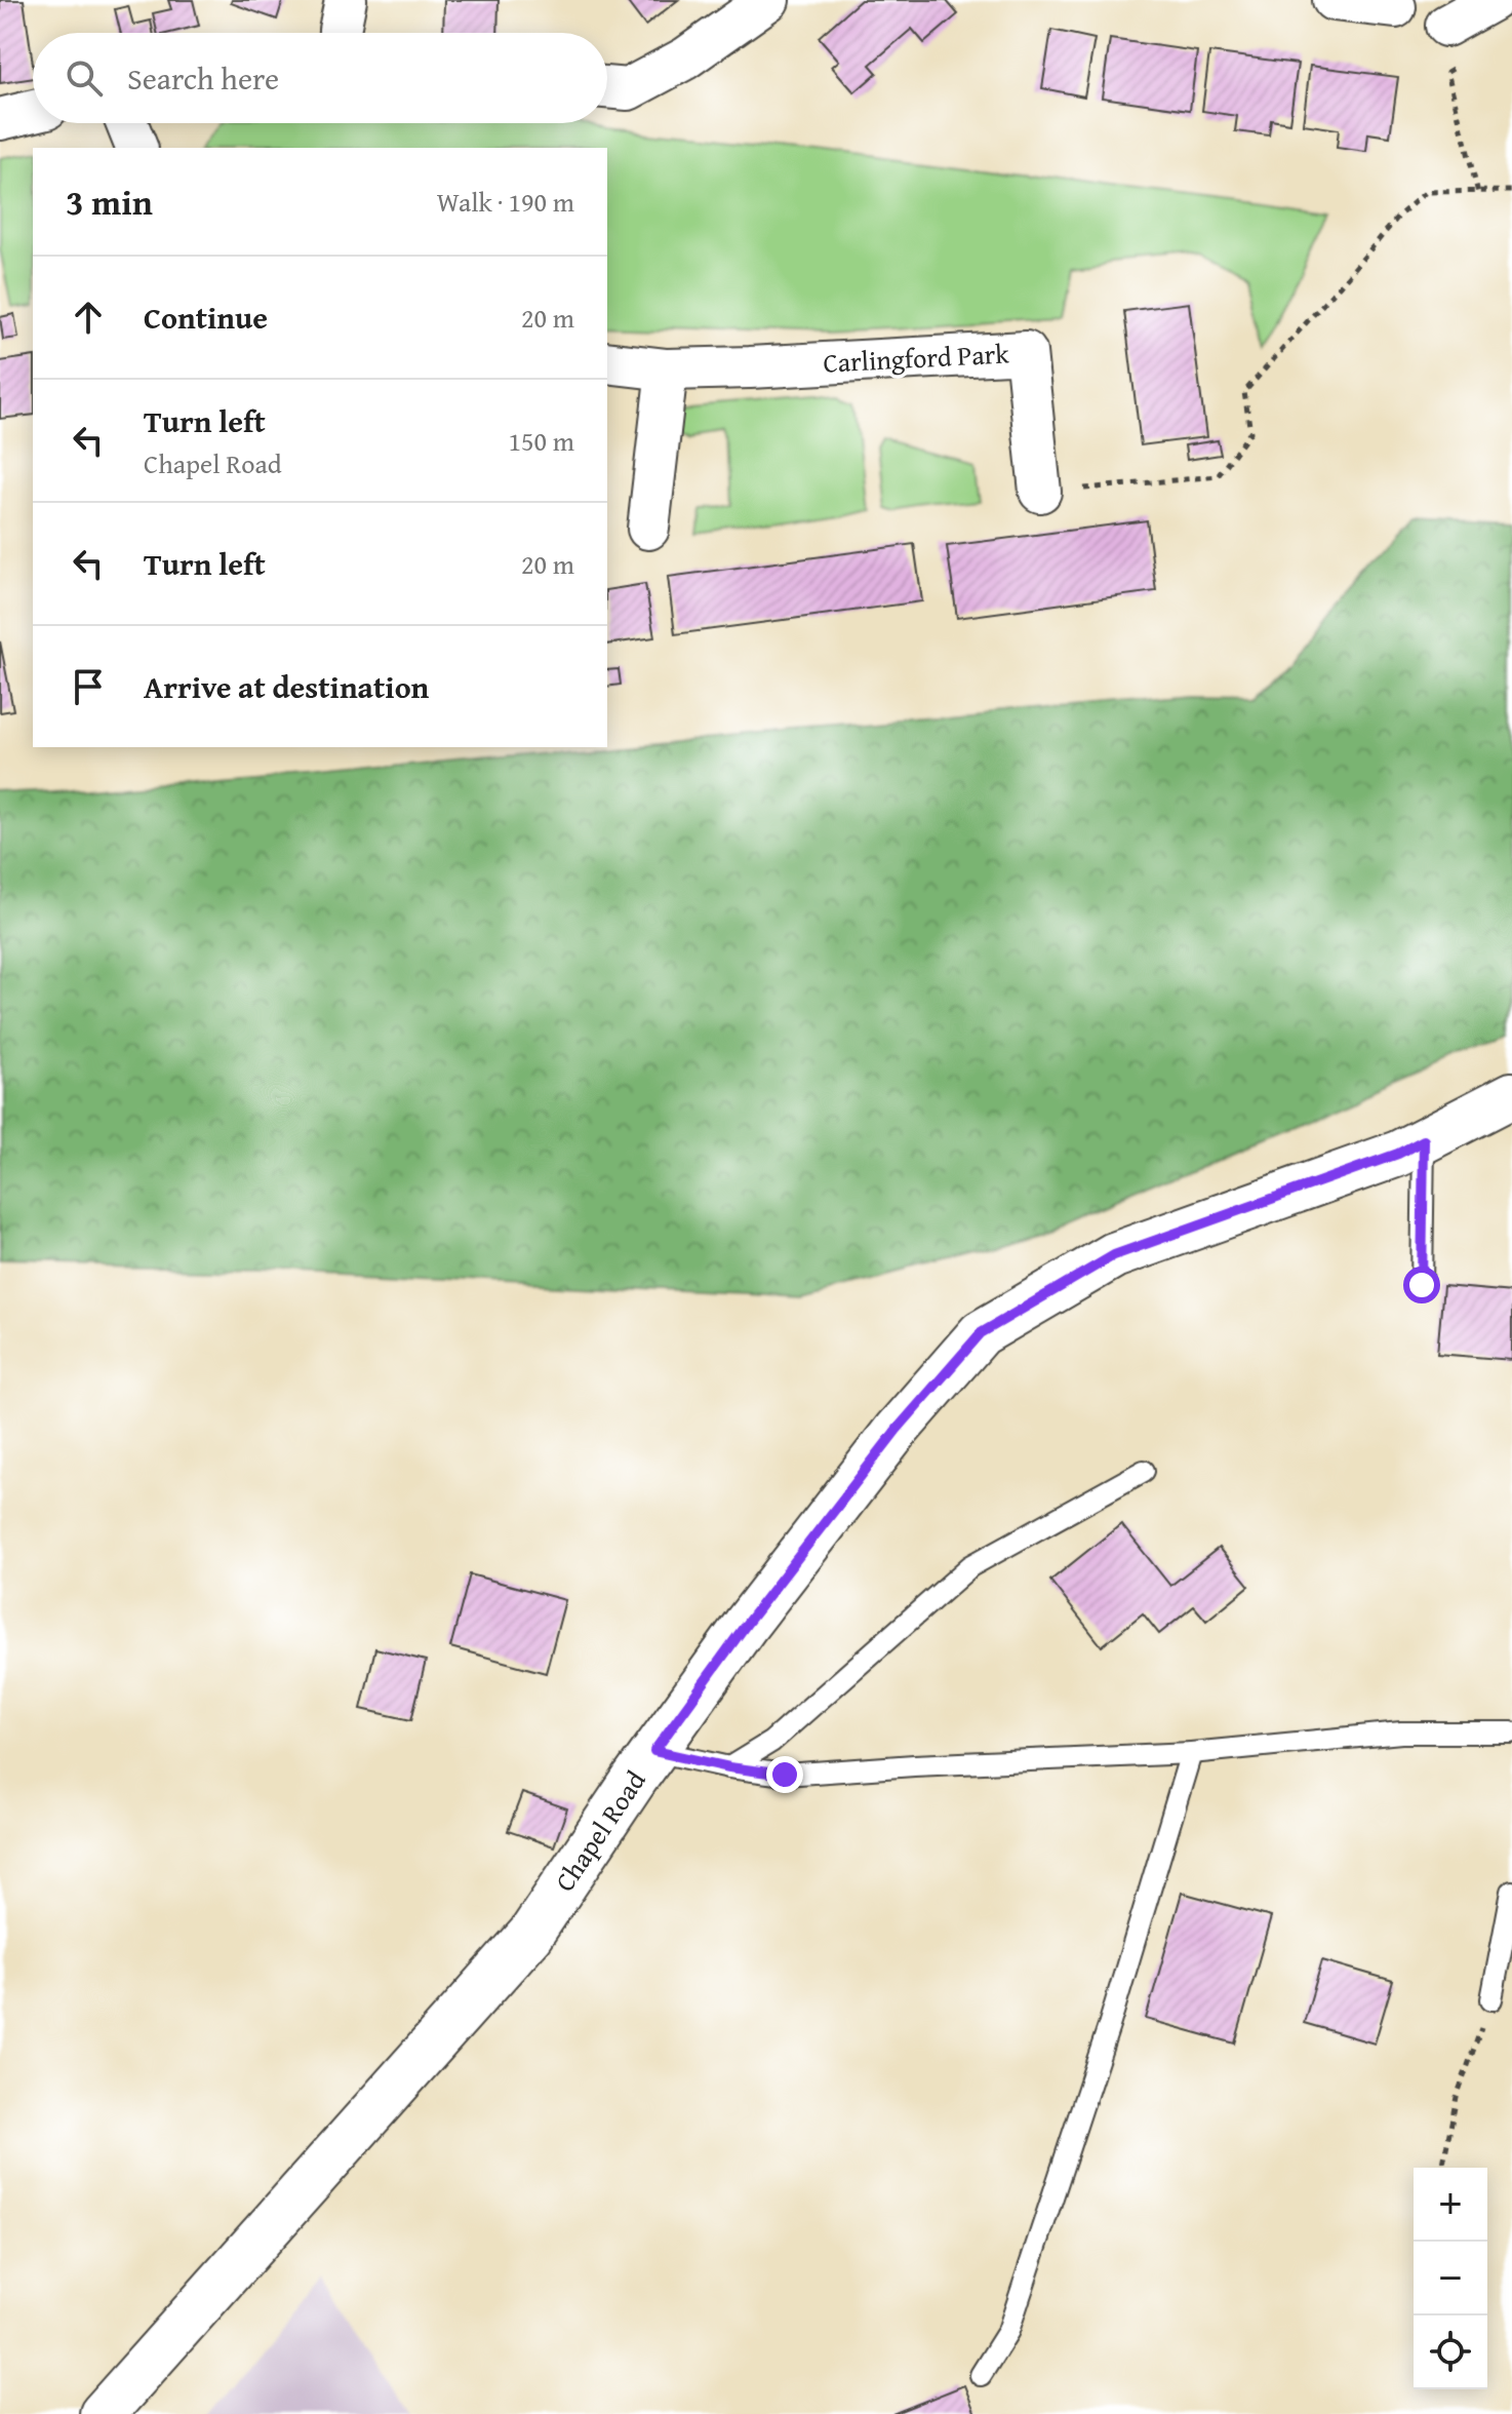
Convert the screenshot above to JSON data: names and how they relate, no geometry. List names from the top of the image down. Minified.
{"streets":{"street":["Carlingford Park","Chapel Road"]},"page":{"search":"Search here","heading":["3 min","Walk · 190 m"],"list":[["Continue","20 m"],["Turn left","Chapel Road","150 m"],["Turn left","20 m"],"Arrive at destination"],"map_buttons":["+","−"]}}
